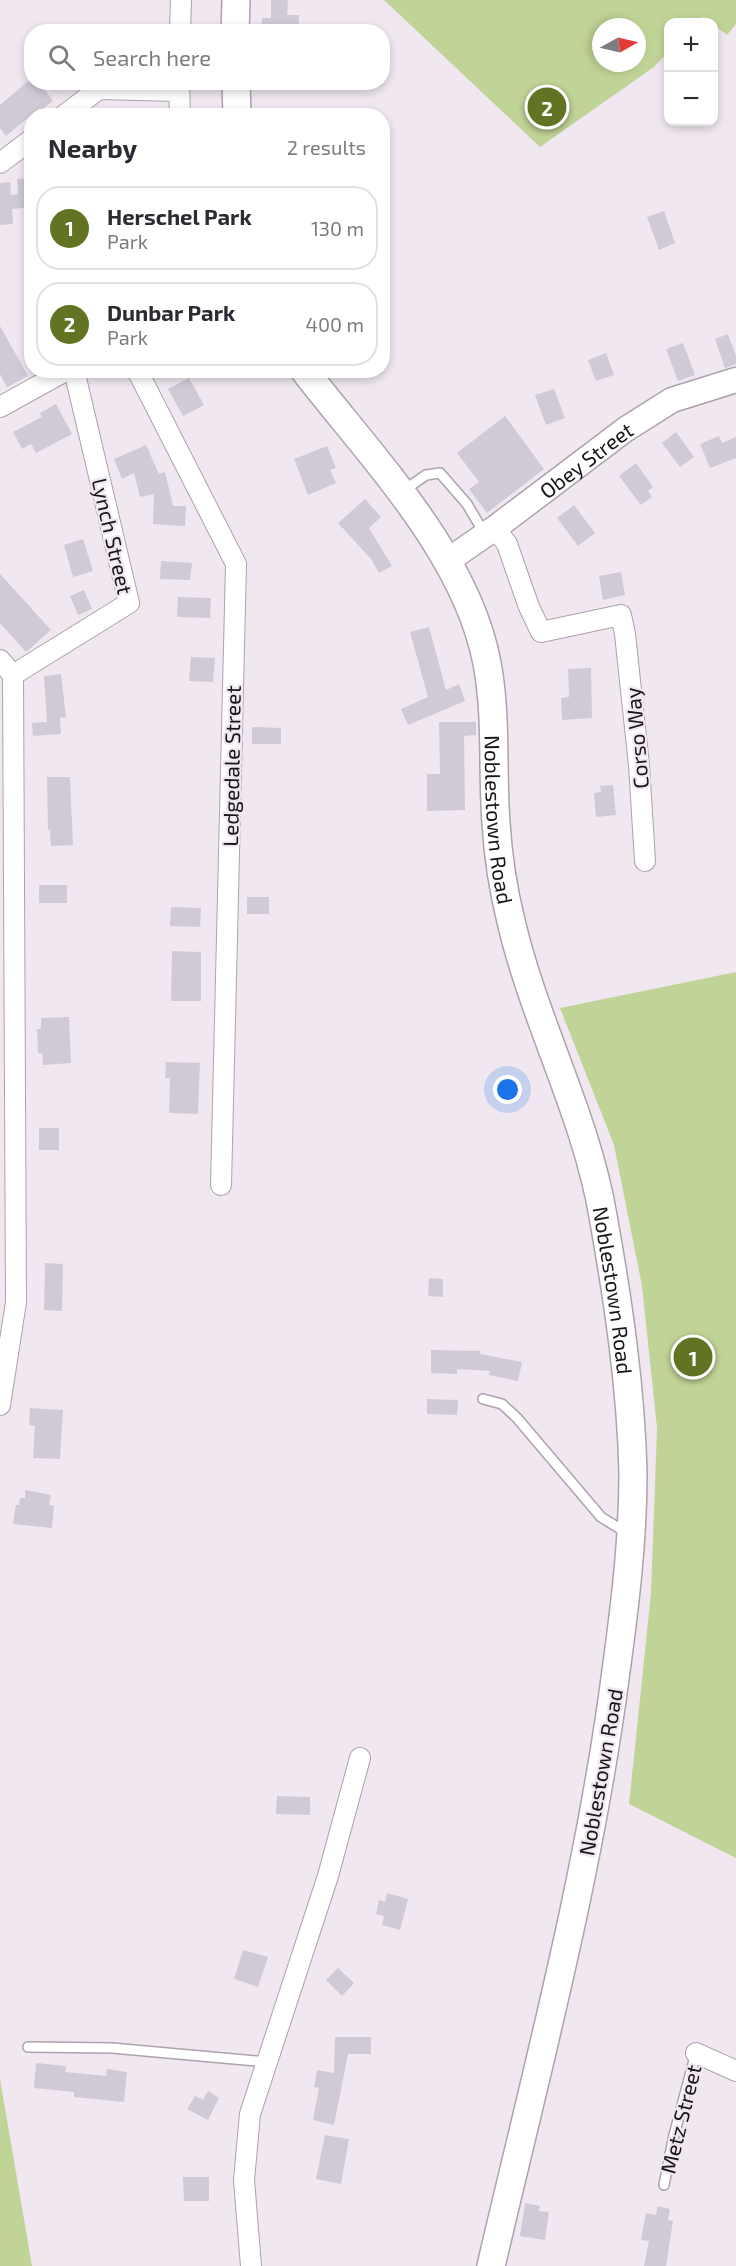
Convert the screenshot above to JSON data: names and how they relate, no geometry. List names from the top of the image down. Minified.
{"streets":{"main road":["Noblestown Road"],"street":["Obey Street","Lynch Street","Corso Way","Ledgedale Street"],"lane":["Metz Street"]},"crossings":[["Obey Street","Corso Way"],["Obey Street","Noblestown Road"]],"north":"right","page":{"map_buttons":["+","−"],"search":"Search here","pins":["2","1"],"heading":["Nearby","2 results"],"list":[{"mark":"1","name":"Herschel Park","note":"Park","value":"130 m"},{"mark":"2","name":"Dunbar Park","note":"Park","value":"400 m"}]}}
